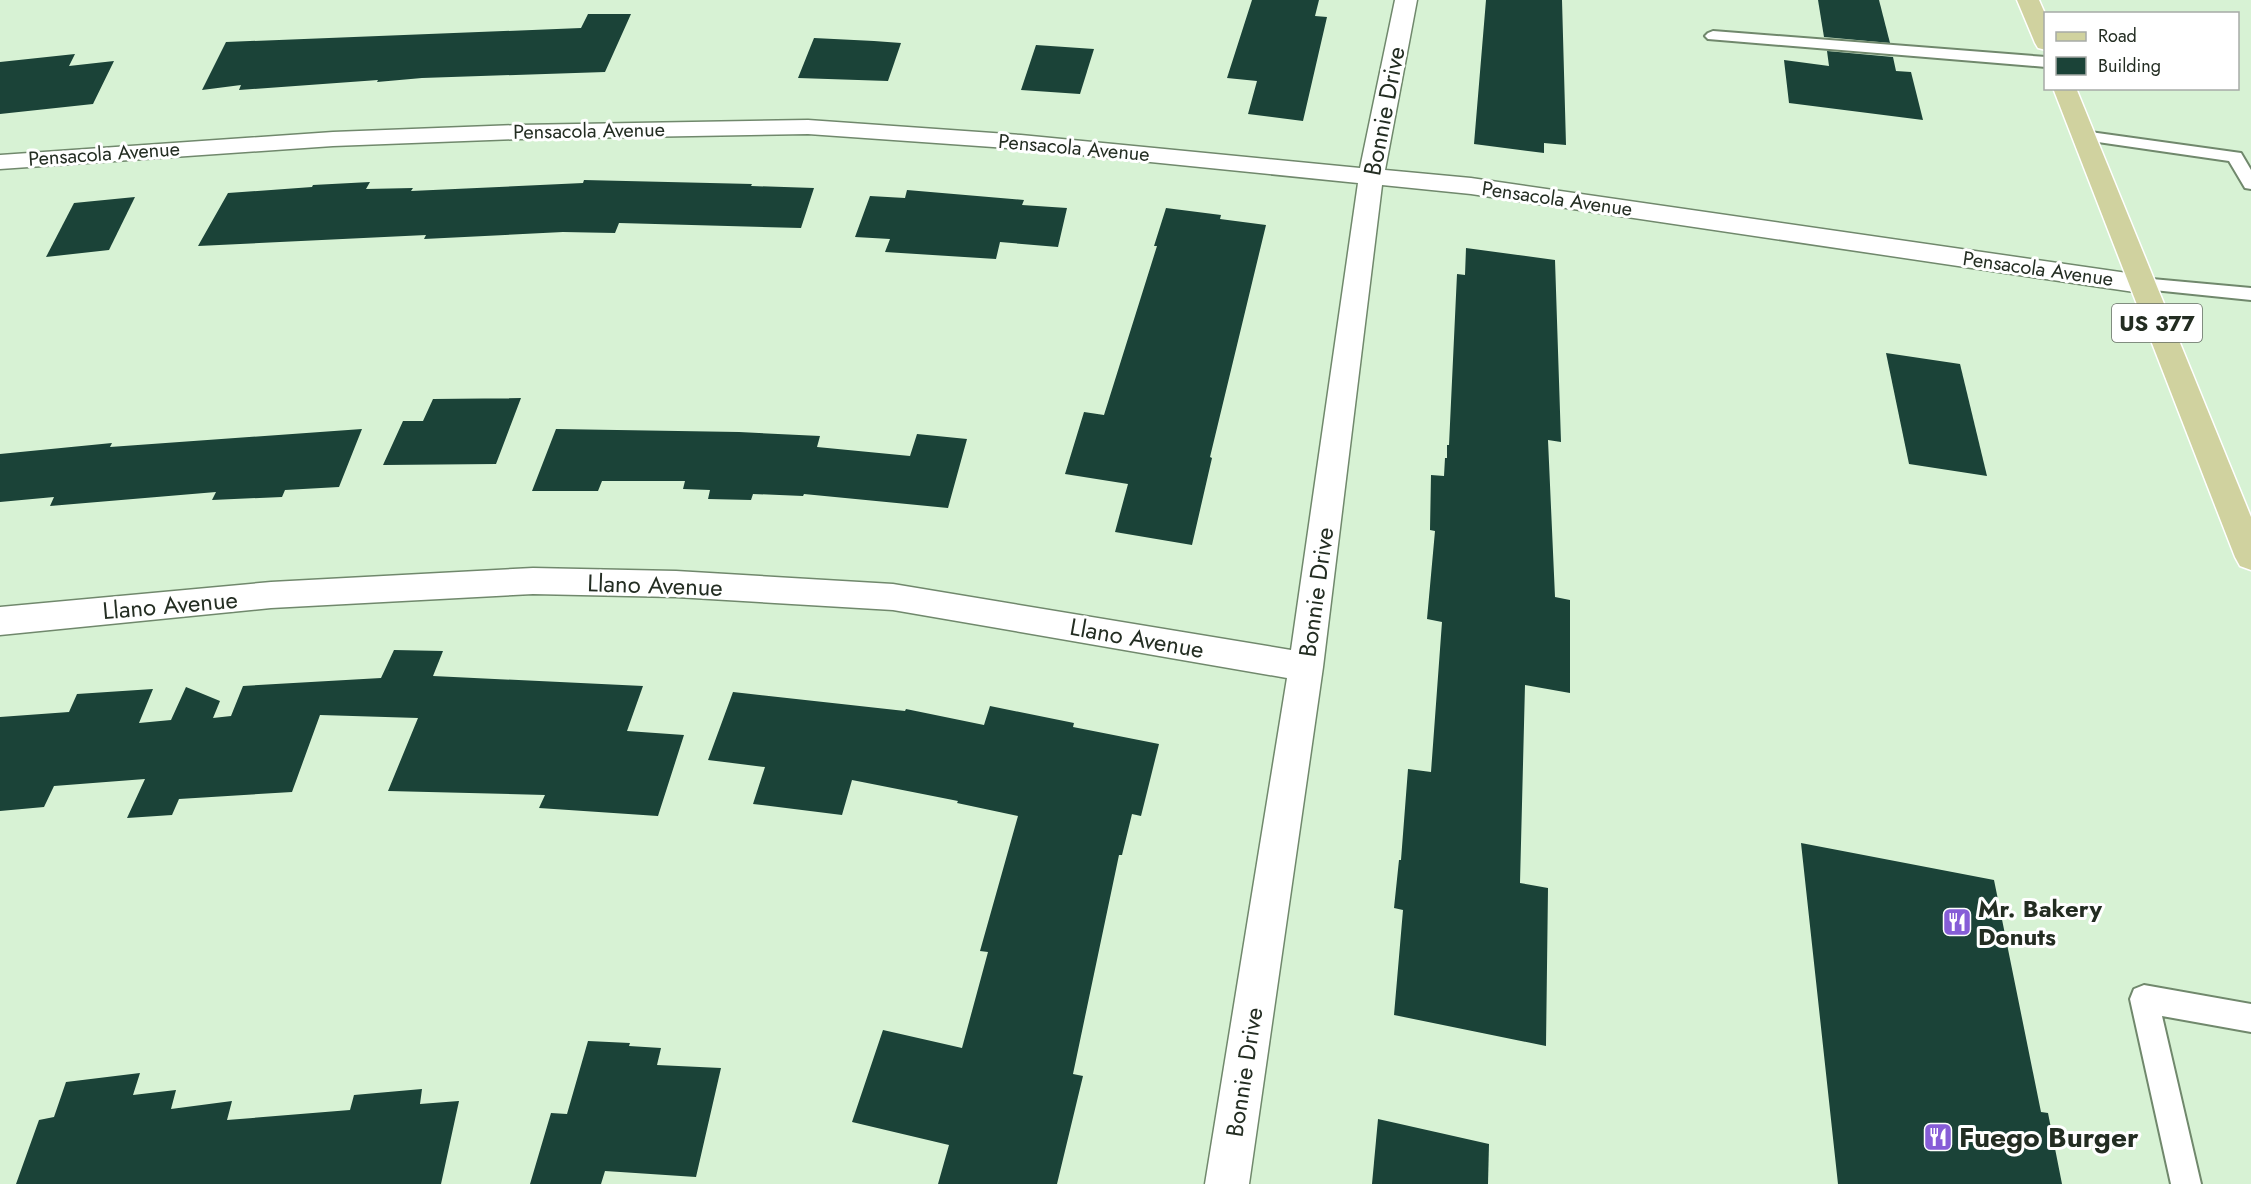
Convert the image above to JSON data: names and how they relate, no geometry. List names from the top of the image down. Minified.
{"streets":{"main road":["US 377"],"street":["Bonnie Drive","Pensacola Avenue","Llano Avenue"]},"crossings":[["Bonnie Drive","Pensacola Avenue"],["Bonnie Drive","Llano Avenue"],["Pensacola Avenue","US 377"]],"places":{"restaurant":["Mr. Bakery Donuts","Fuego Burger"]},"legend":["Road","Building"]}
